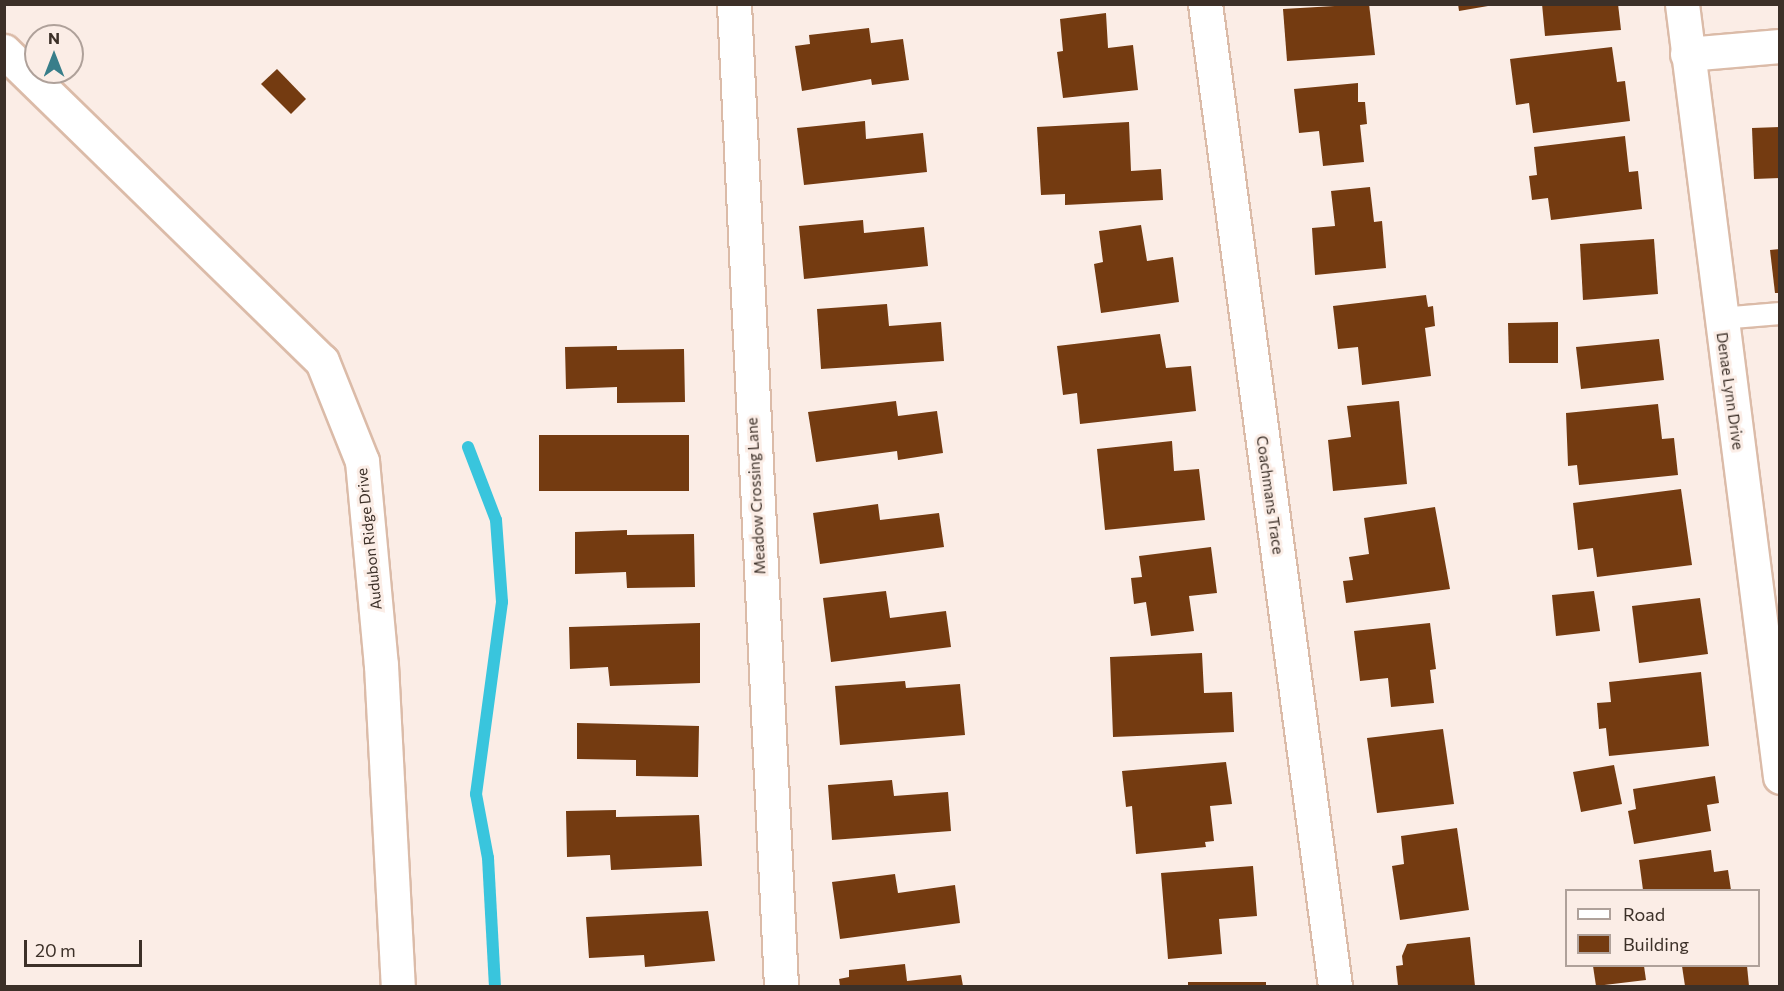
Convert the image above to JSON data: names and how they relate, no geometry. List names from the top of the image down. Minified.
{"streets":{"street":["Denae Lynn Drive","Coachmans Trace","Meadow Crossing Lane","Audubon Ridge Drive"]},"legend":["Road","Building"],"scale_bar":"20 m","north":"top"}
